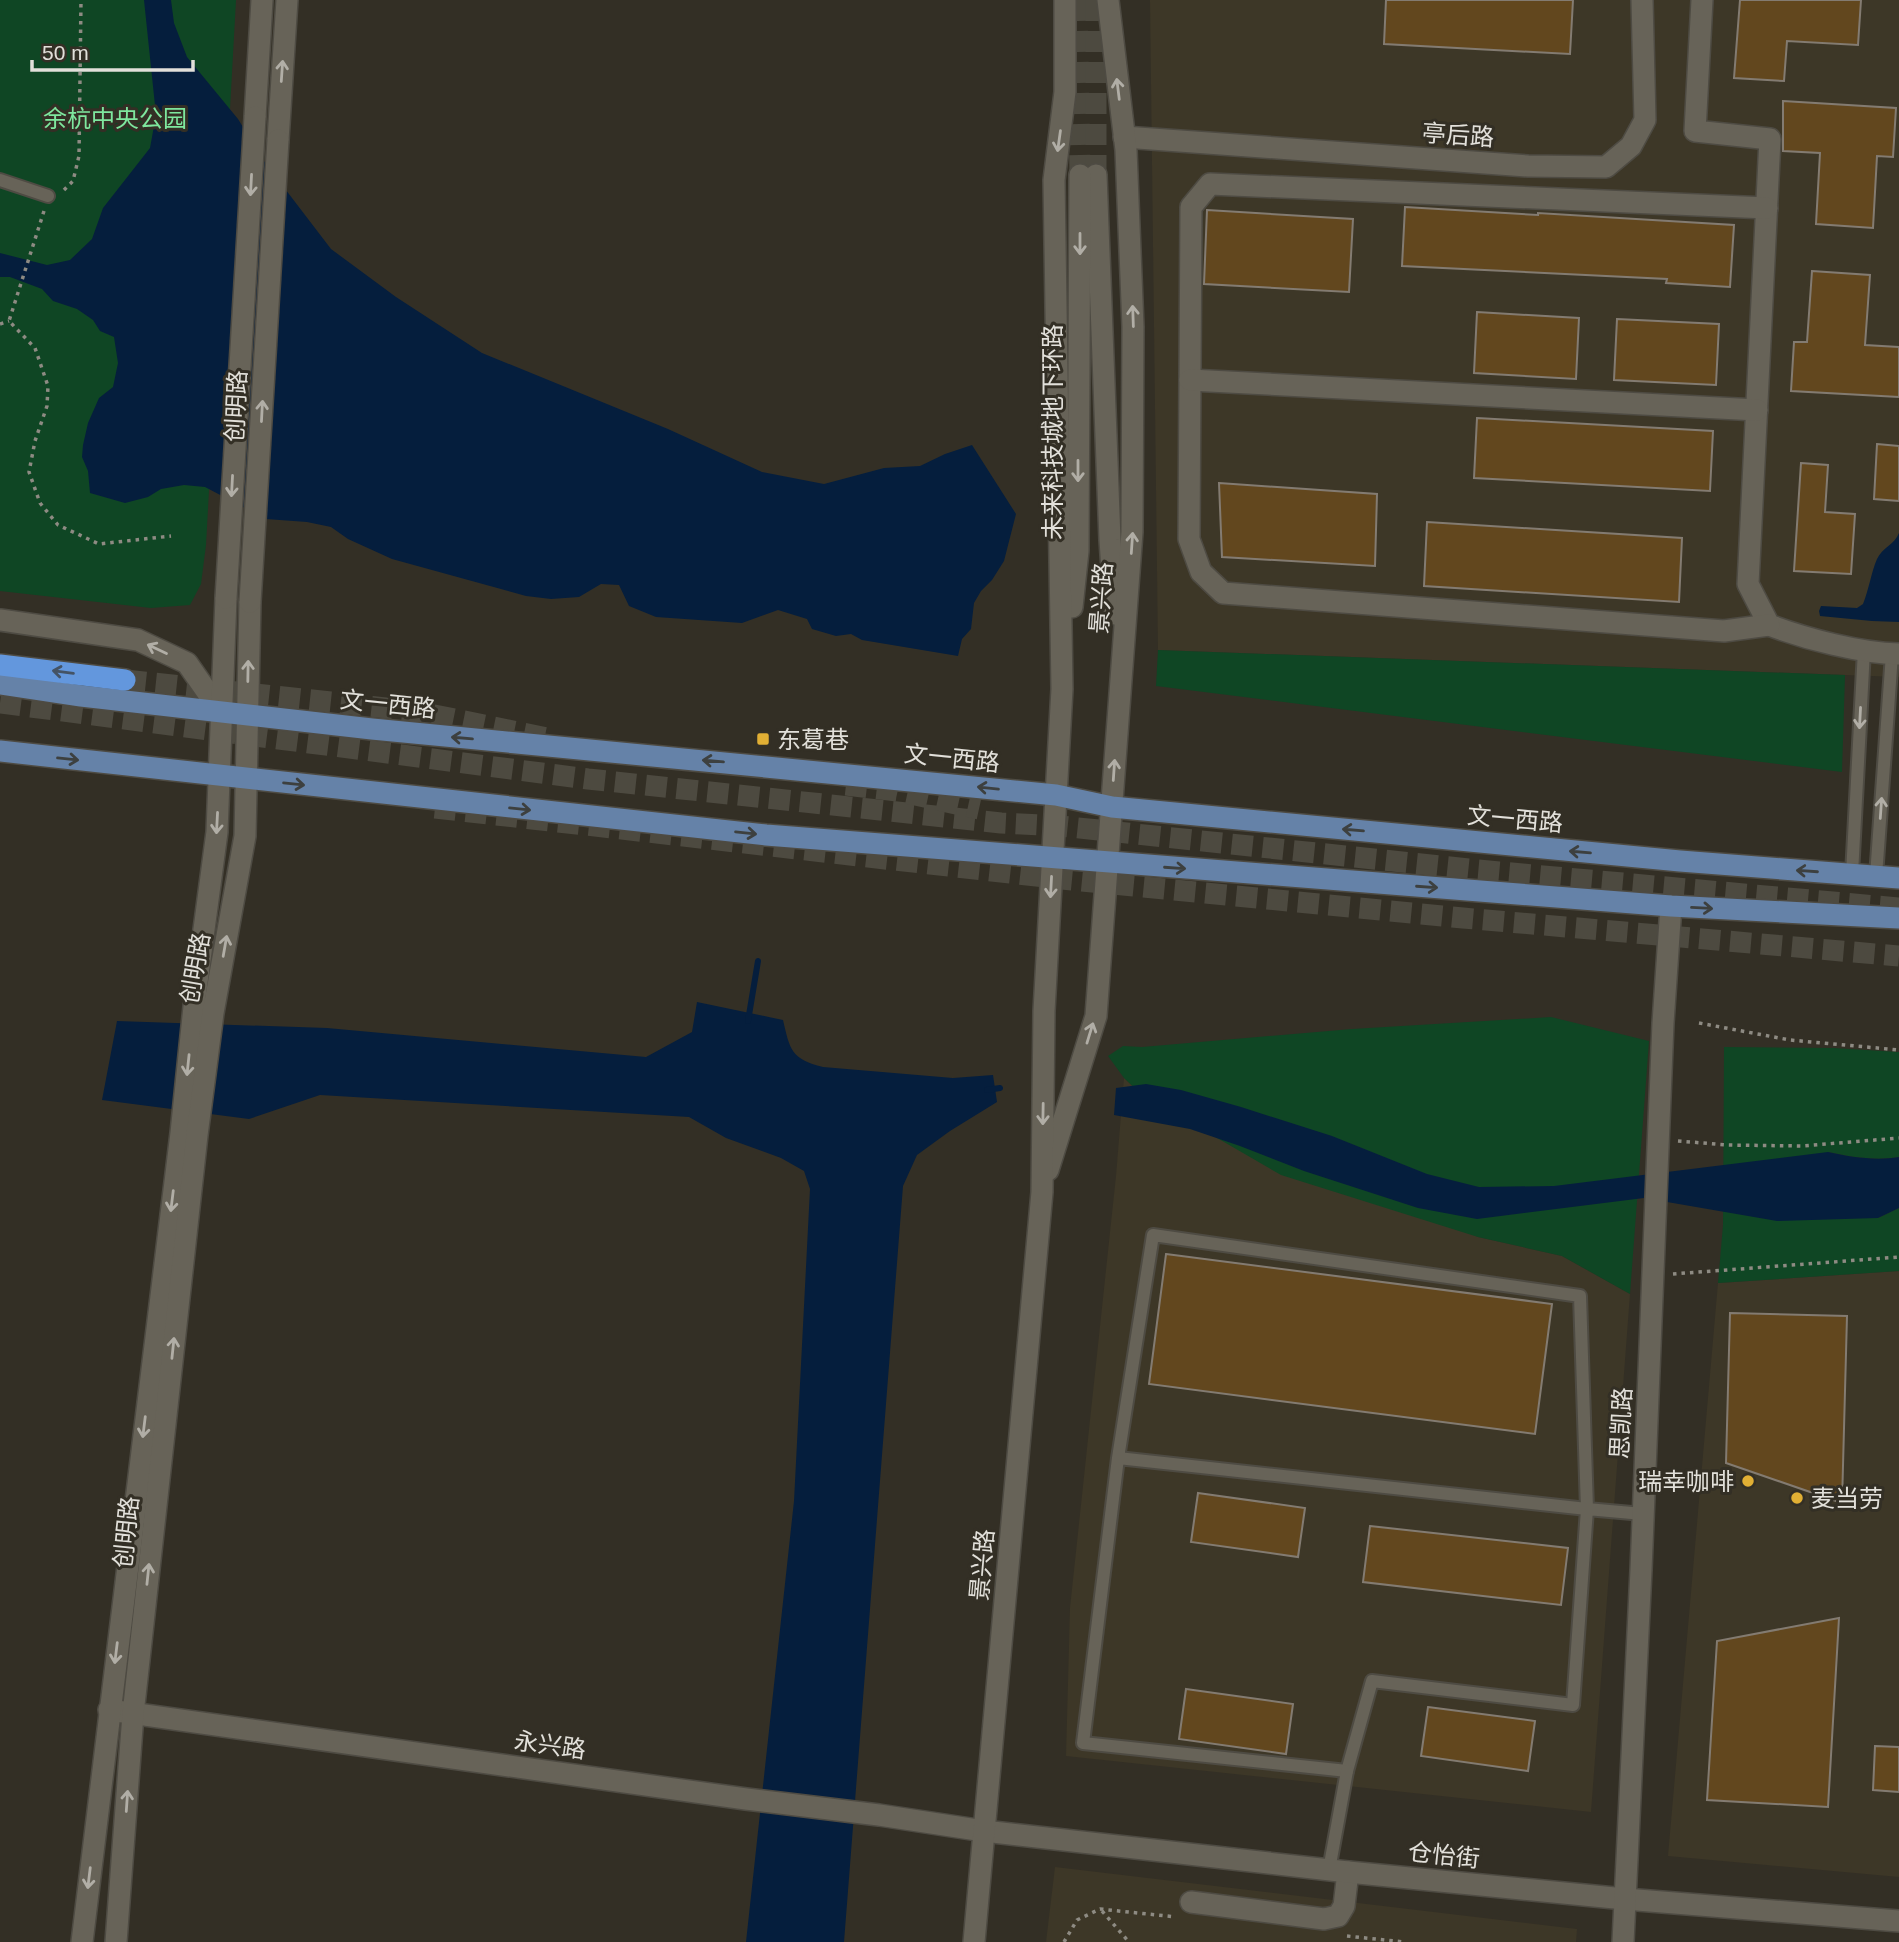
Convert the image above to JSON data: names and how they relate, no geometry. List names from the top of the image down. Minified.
{"streets":{"main road":["文一西路"],"street":["亭后路","创明路","未来科技城地下环路","景兴路","思凯路","永兴路","仓怡街"]},"crossings":[["亭后路","景兴路"],["创明路","文一西路"],["创明路","永兴路"],["未来科技城地下环路","景兴路"],["景兴路","文一西路"],["景兴路","永兴路"],["景兴路","仓怡街"],["思凯路","仓怡街"],["永兴路","仓怡街"]],"parks":["余杭中央公园"],"places":{"transit":["东葛巷"],"other":["瑞幸咖啡","麦当劳"]},"scale_bar":"50 m"}
